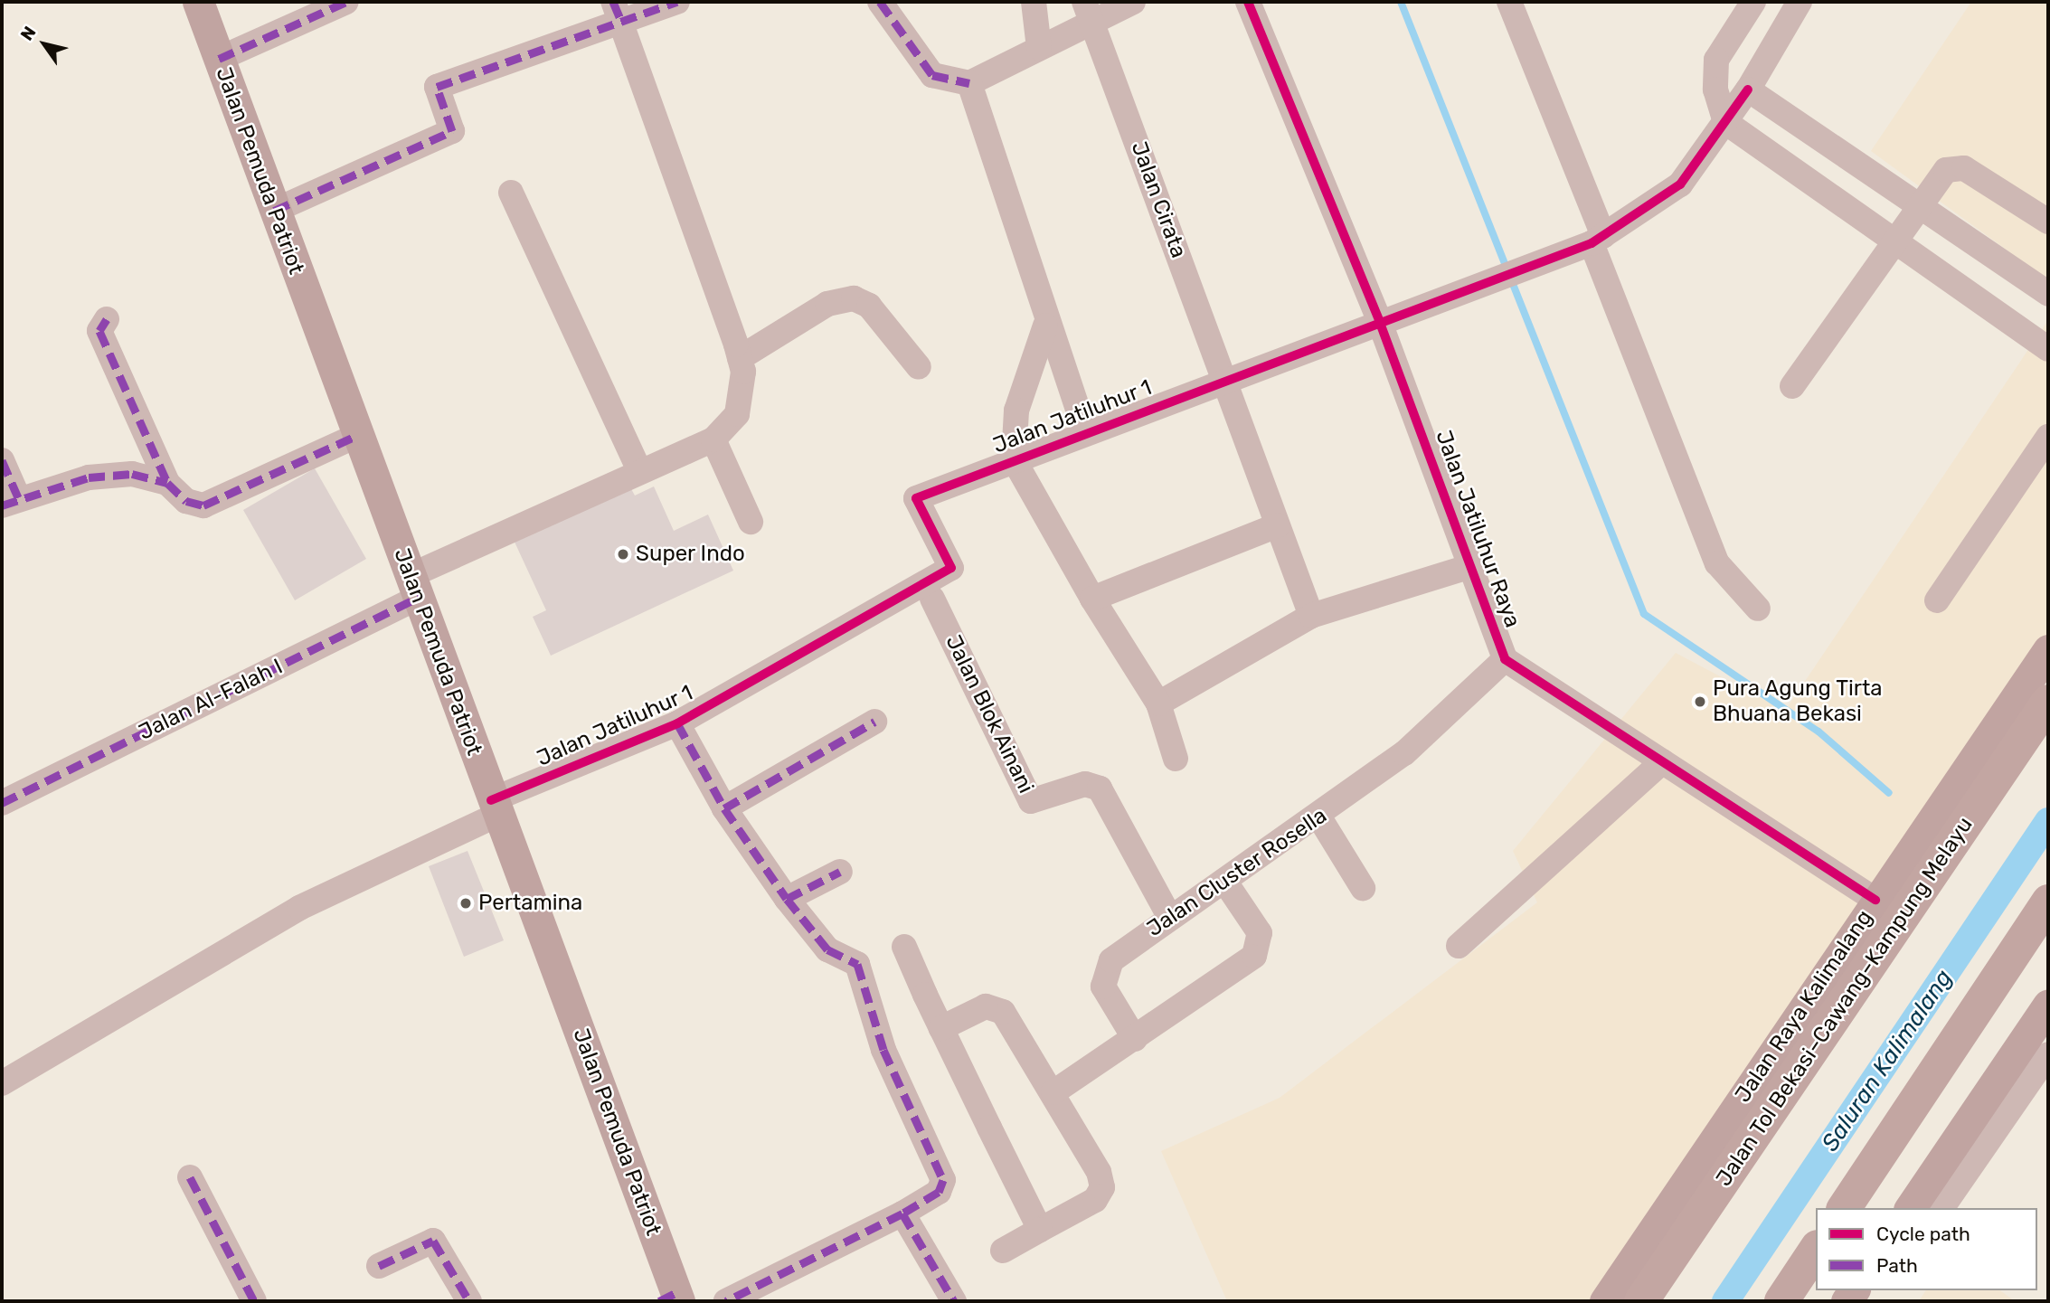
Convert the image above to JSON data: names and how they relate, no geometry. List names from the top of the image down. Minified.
{"streets":{"highway":["Jalan Tol Bekasi–Cawang–Kampung Melayu"],"main road":["Jalan Pemuda Patriot","Jalan Raya Kalimalang"],"street":["Jalan Cirata","Jalan Jatiluhur 1","Jalan Jatiluhur Raya","Jalan Al-Falah I","Jalan Blok Ainani","Jalan Cluster Rosella"]},"crossings":[["Jalan Pemuda Patriot","Jalan Jatiluhur 1"],["Jalan Pemuda Patriot","Jalan Al-Falah I"],["Jalan Cirata","Jalan Jatiluhur 1"],["Jalan Jatiluhur 1","Jalan Jatiluhur Raya"],["Jalan Jatiluhur Raya","Jalan Cluster Rosella"],["Jalan Jatiluhur Raya","Jalan Raya Kalimalang"],["Jalan Blok Ainani","Jalan Cluster Rosella"]],"water":["Saluran Kalimalang"],"places":["Super Indo","Pura Agung Tirta Bhuana Bekasi","Pertamina"],"legend":["Cycle path","Path"],"north":"top left"}
